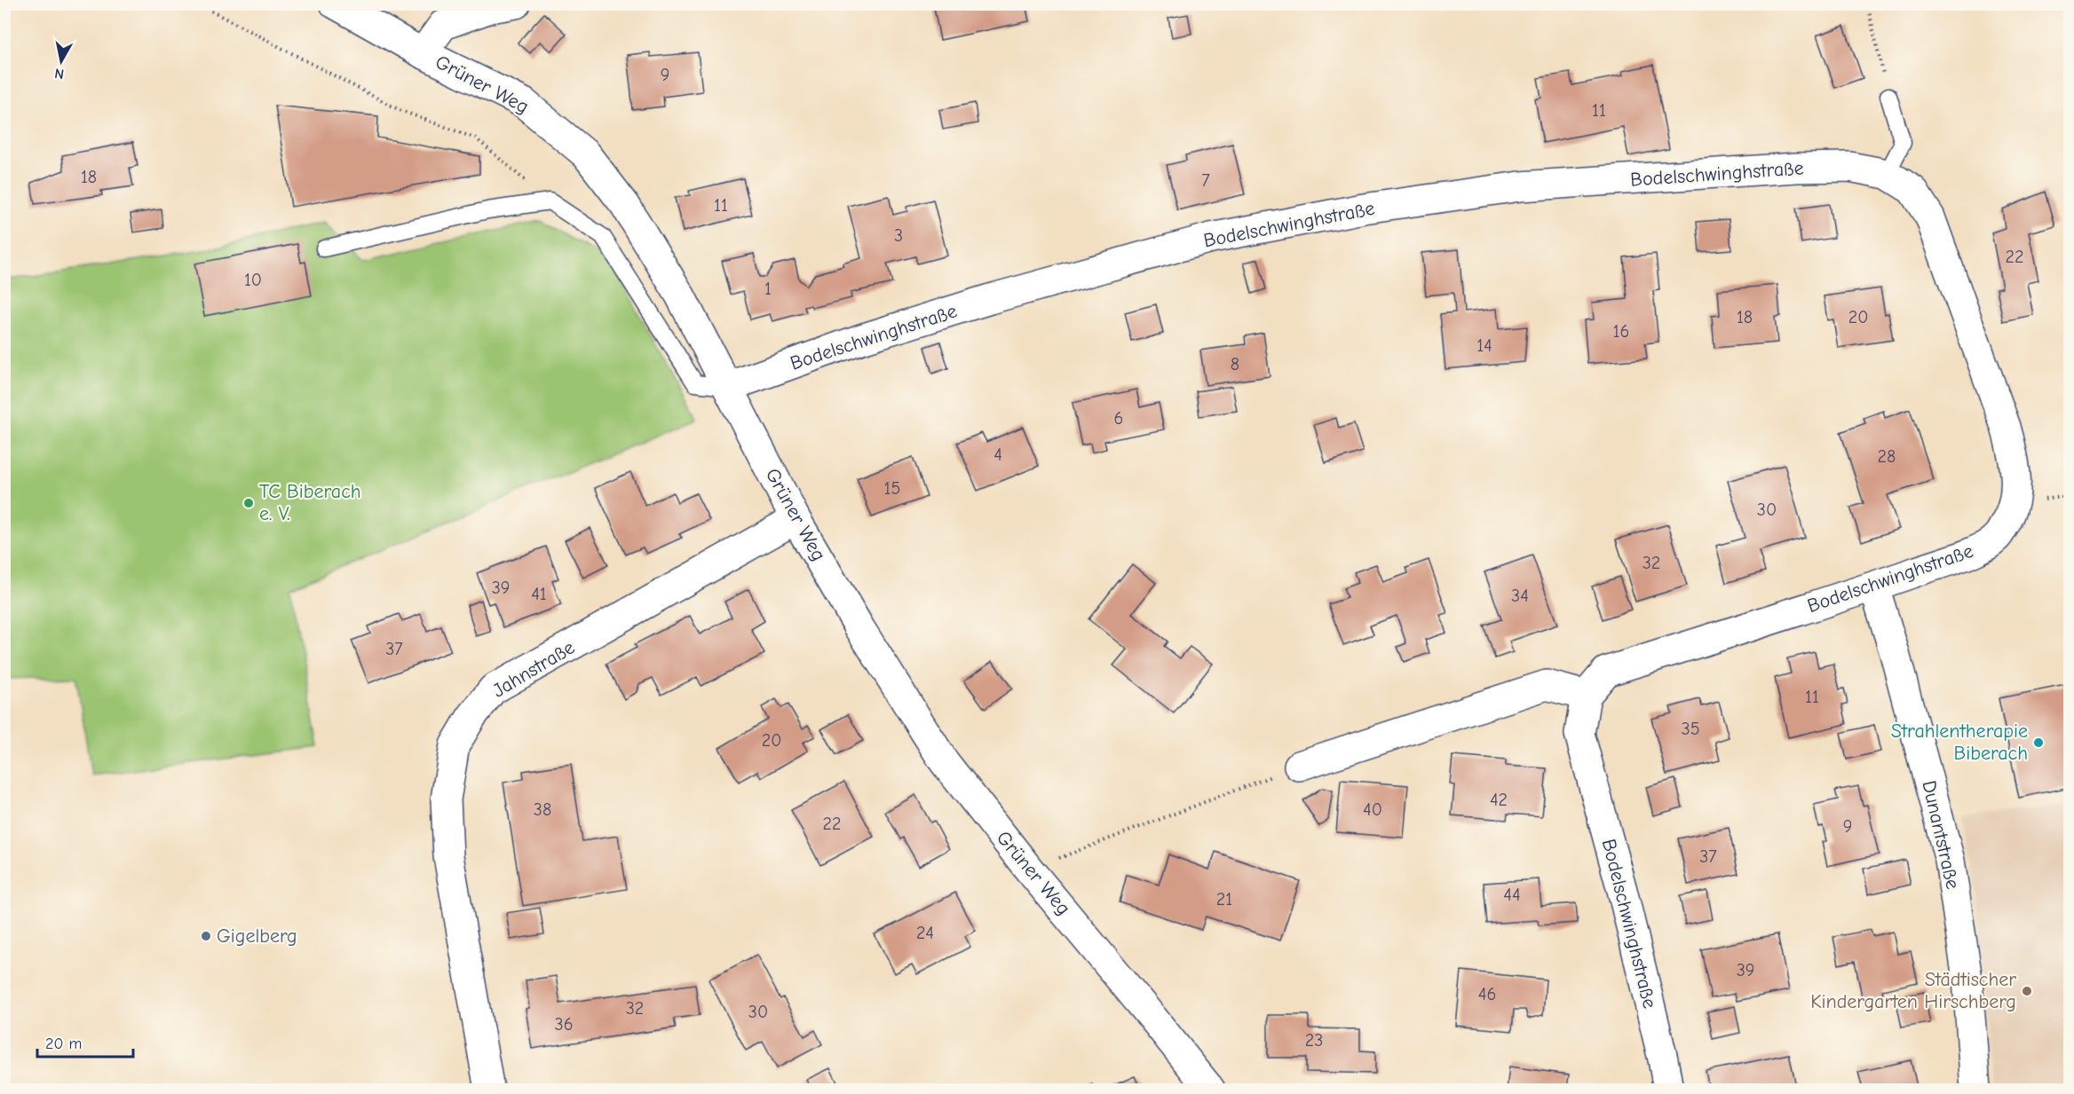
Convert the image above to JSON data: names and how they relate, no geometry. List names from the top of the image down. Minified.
{"streets":{"street":["Grüner Weg","Bodelschwinghstraße","Jahnstraße","Dunantstraße"]},"crossings":[["Grüner Weg","Bodelschwinghstraße"],["Grüner Weg","Jahnstraße"],["Bodelschwinghstraße","Dunantstraße"]],"places":["TC Biberach e. V.","Strahlentherapie Biberach","Gigelberg","Städtischer Kindergarten Hirschberg"],"house_numbers":["9","11","18","7","11","3","22","10","1","18","20","16","14","8","6","4","28","15","30","32","39","41","34","37","11","35","20","42","38","40","22","9","37","44","21","24","39","46","32","30","36","23"],"scale_bar":"20 m","north":"bottom"}
